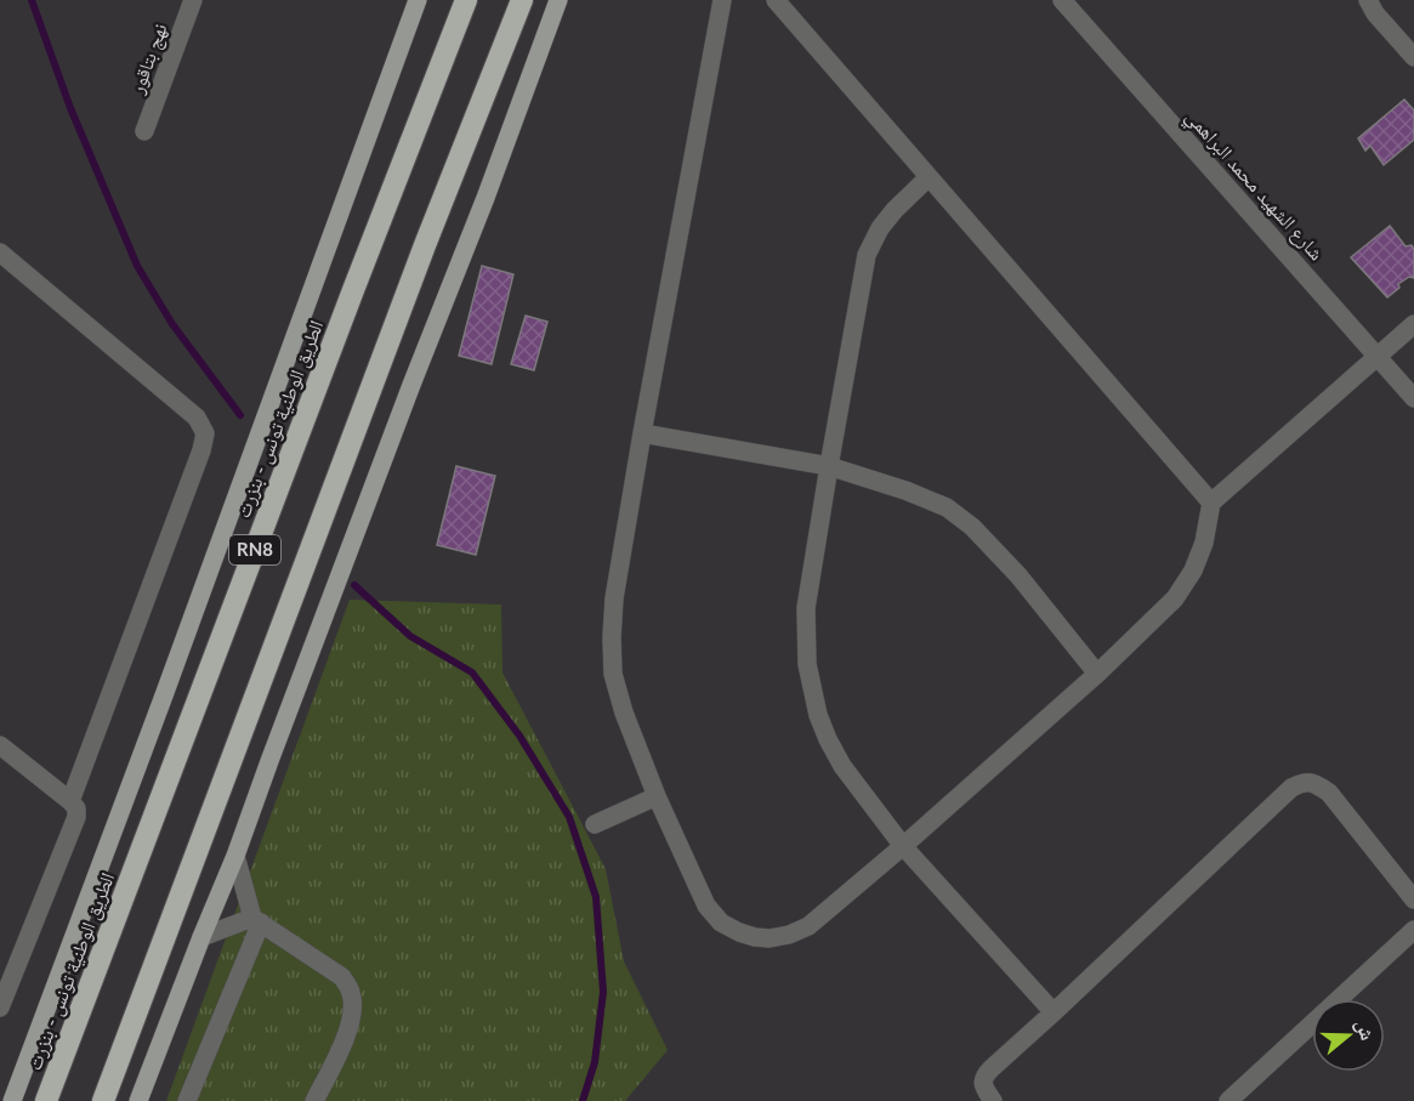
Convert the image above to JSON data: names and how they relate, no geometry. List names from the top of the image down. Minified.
{"streets":{"highway":["الطريق الوطنية تونس - بنزرت","RN8"],"street":["نهج بتاقور","شارع الشهيد محمد البراهمي"]},"north":"right"}
